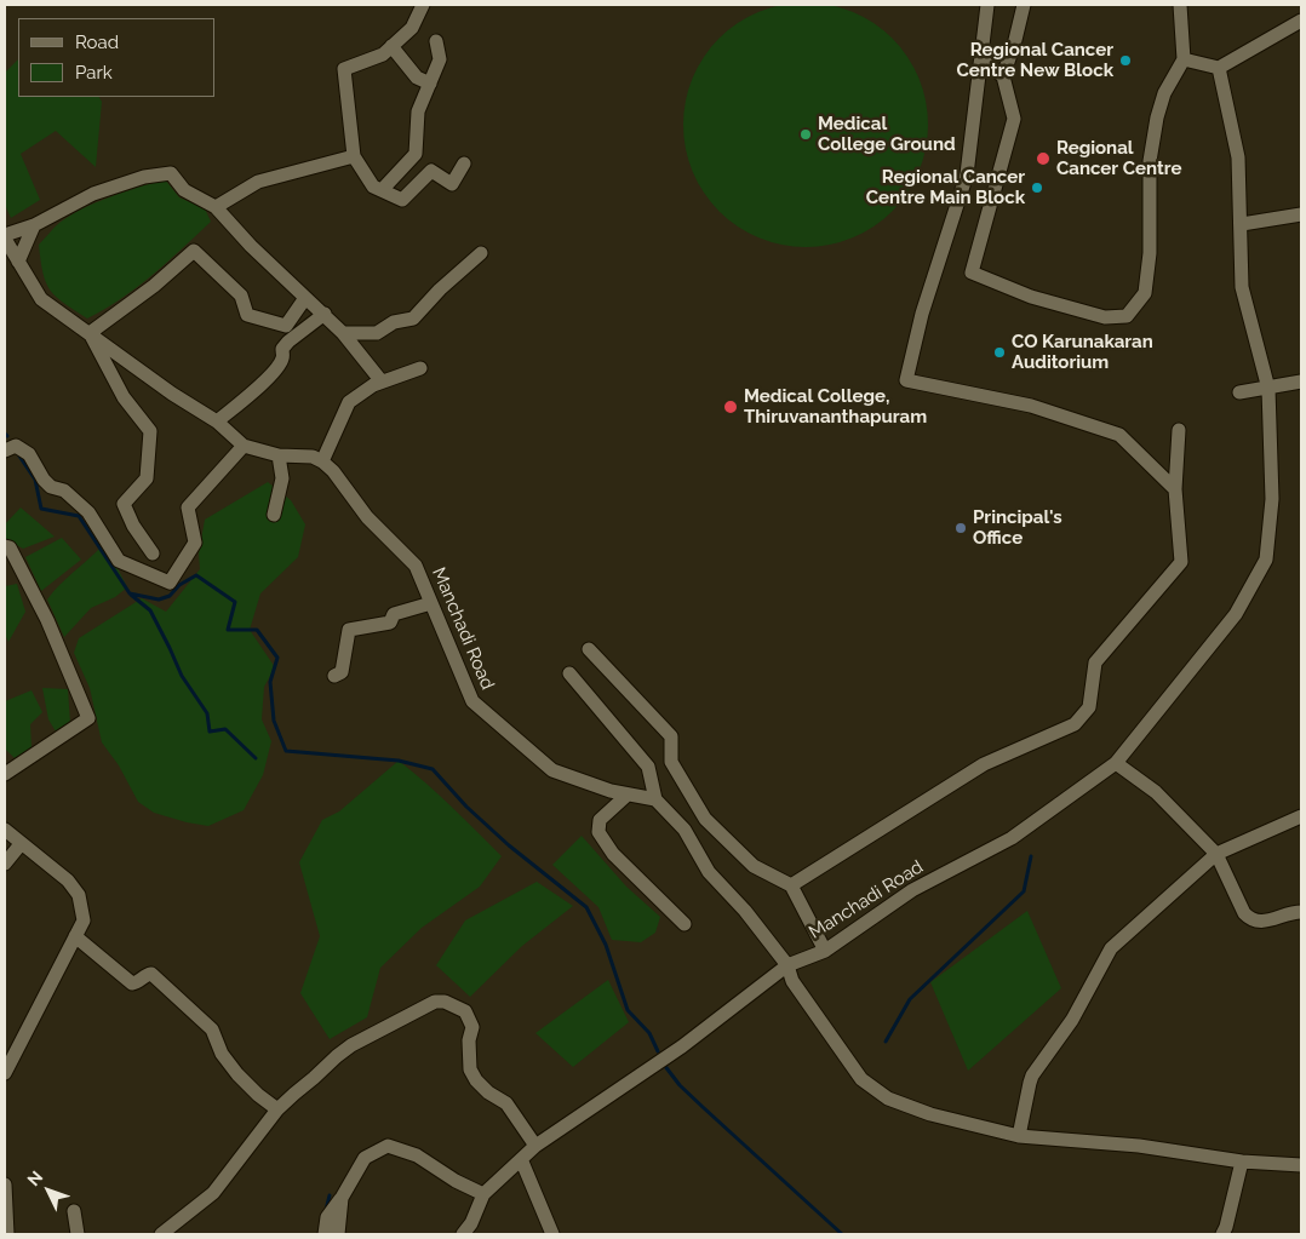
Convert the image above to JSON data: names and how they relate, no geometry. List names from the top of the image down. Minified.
{"streets":{"street":["Manchadi Road"]},"places":["Regional Cancer Centre New Block","Medical College Ground","Regional Cancer Centre","Regional Cancer Centre Main Block","CO Karunakaran Auditorium","Medical College, Thiruvananthapuram","Principal's Office"],"legend":["Road","Park"],"north":"top left"}
